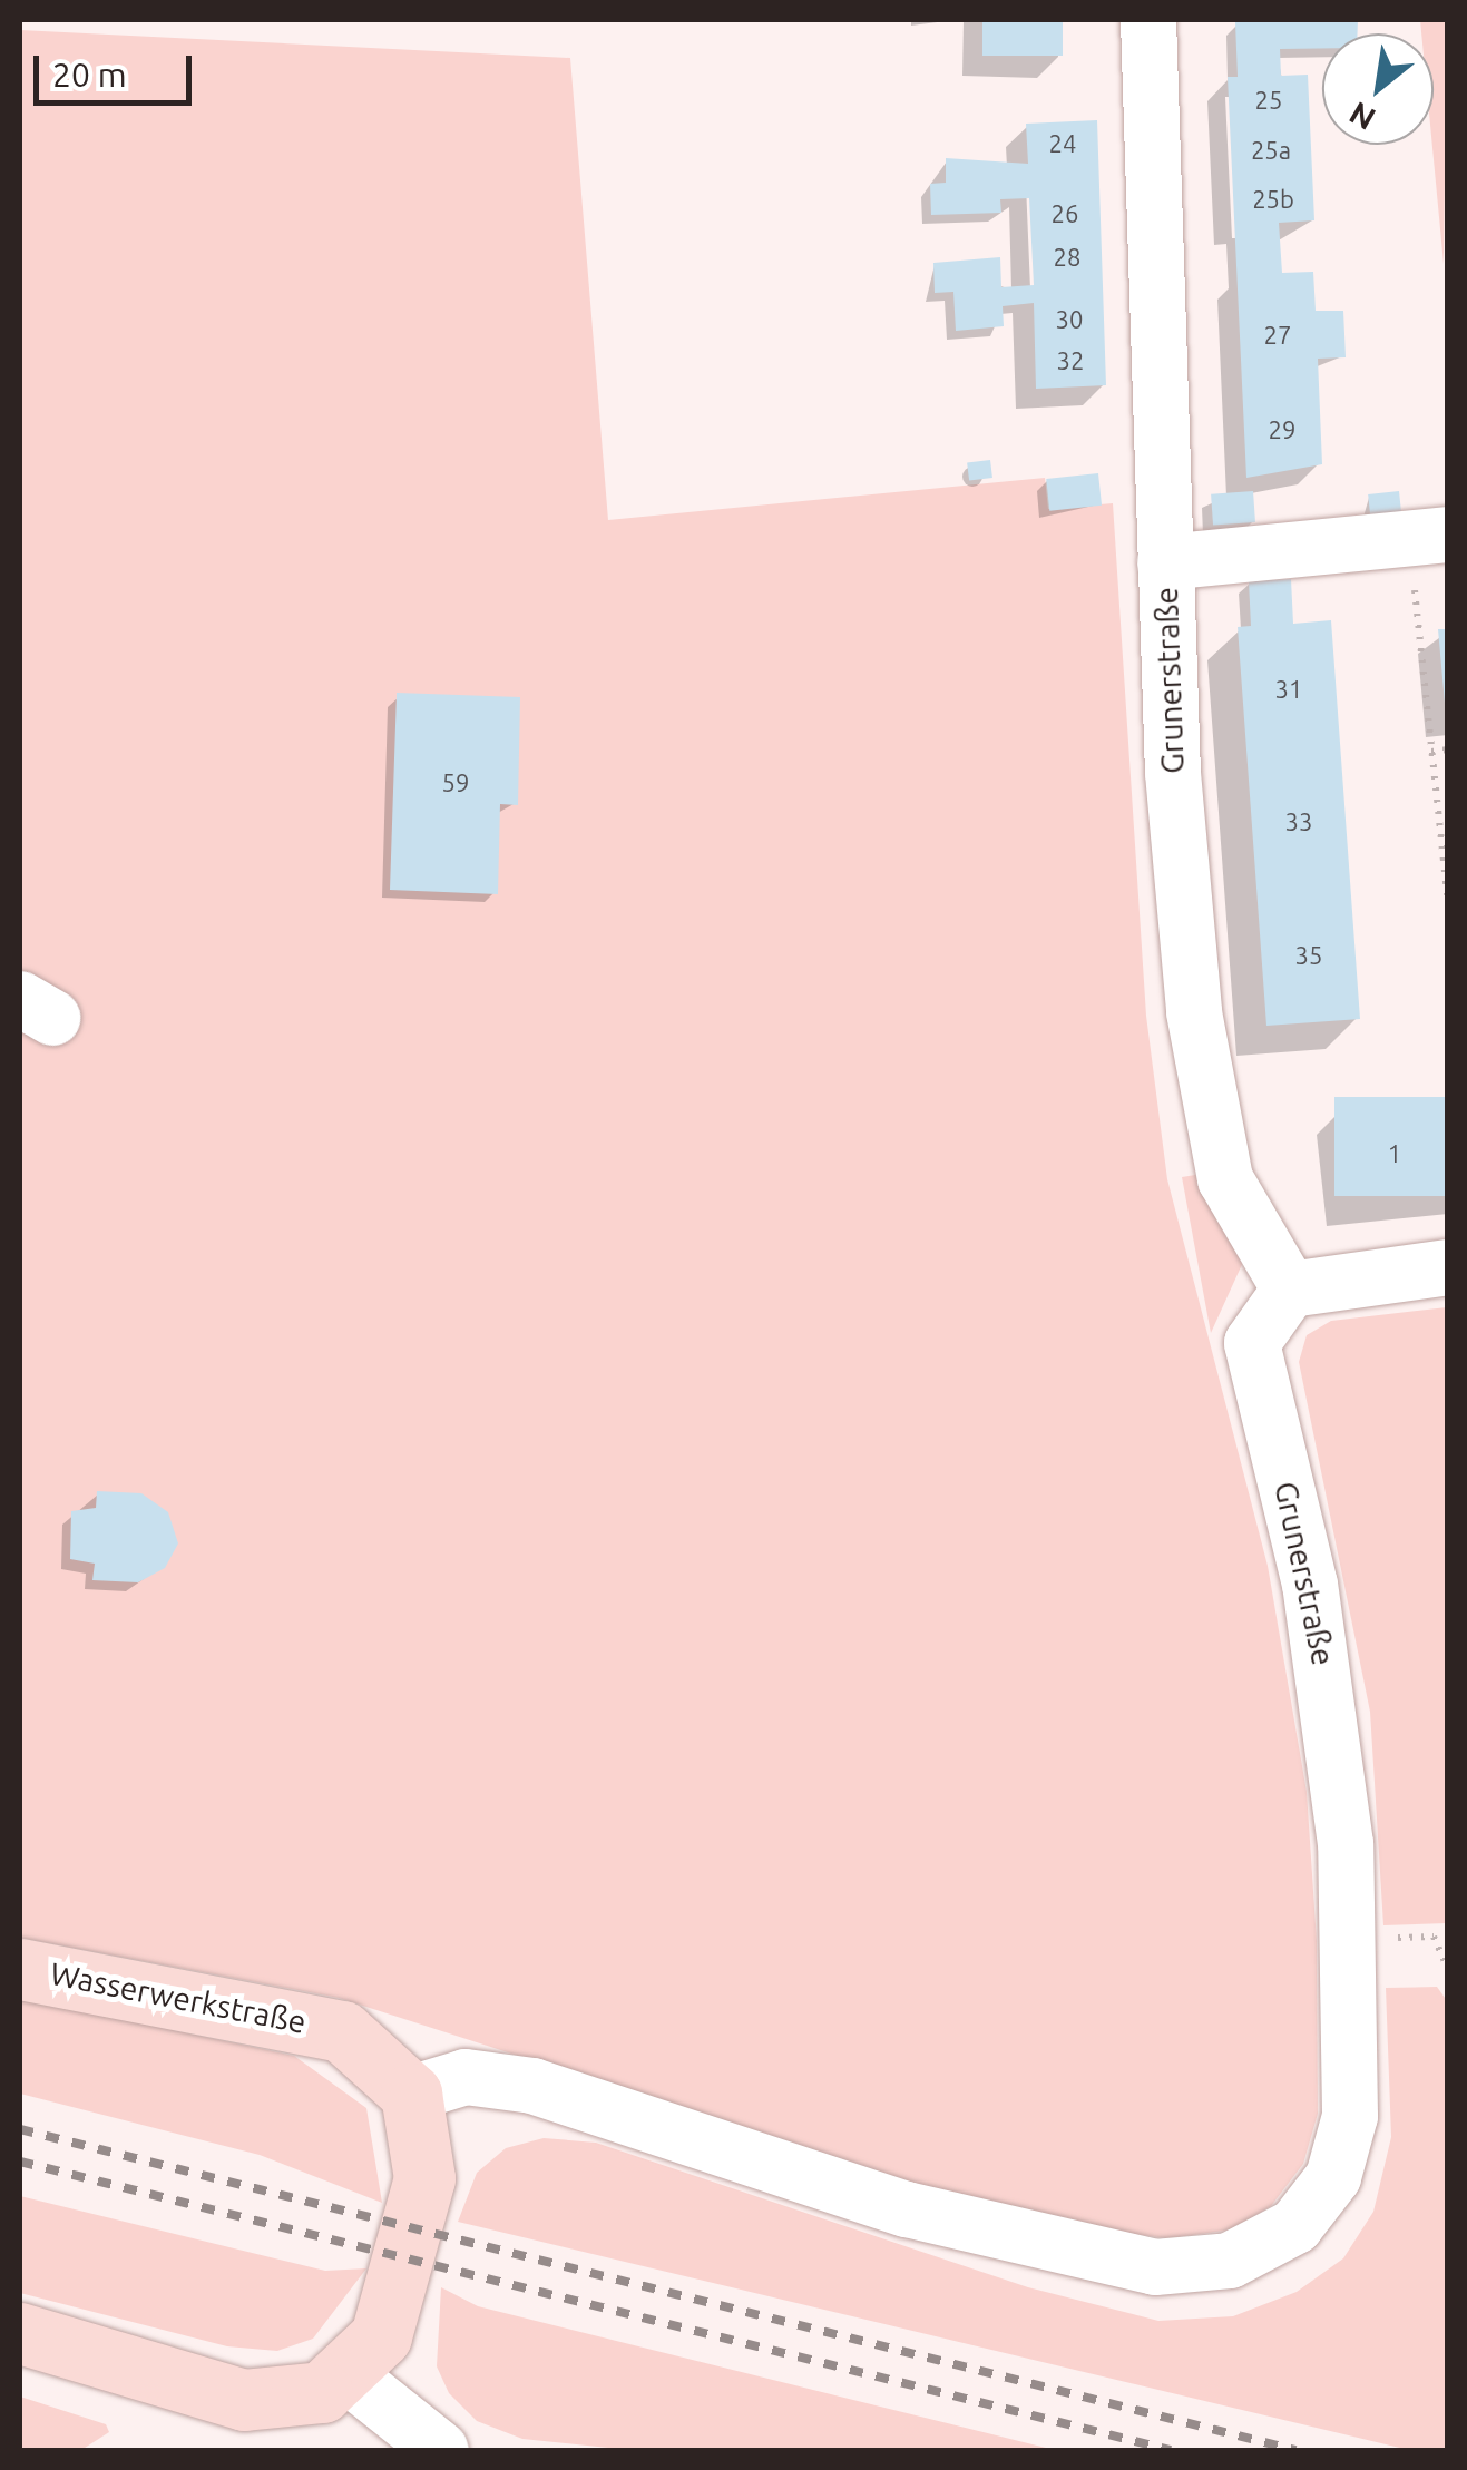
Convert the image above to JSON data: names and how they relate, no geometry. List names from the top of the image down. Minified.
{"streets":{"main road":["Wasserwerkstraße"],"street":["Grunerstraße"]},"crossings":[["Grunerstraße","Wasserwerkstraße"]],"house_numbers":["25","24","25a","25b","26","28","30","27","32","29","31","59","33","35","1"],"scale_bar":"20 m","north":"bottom left"}
